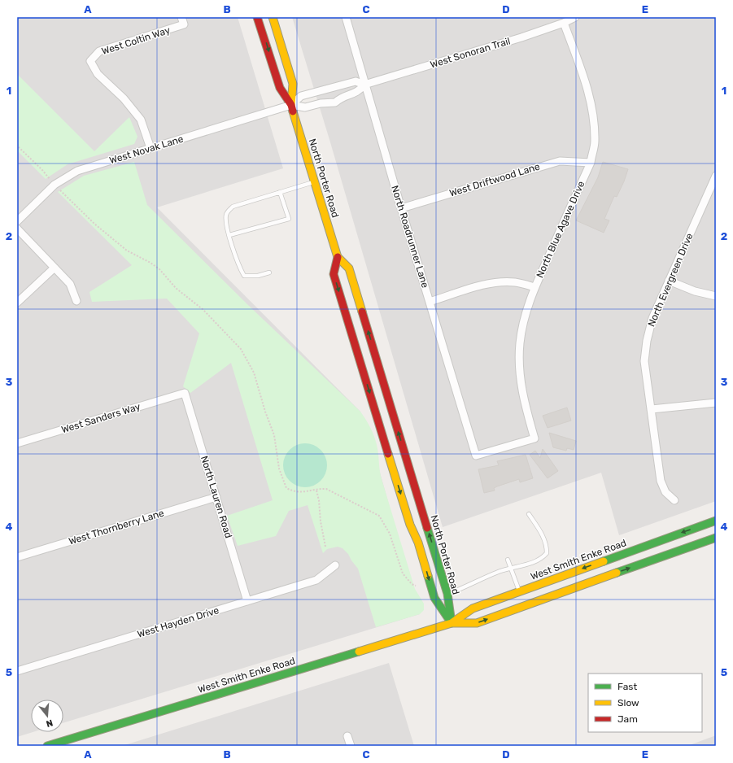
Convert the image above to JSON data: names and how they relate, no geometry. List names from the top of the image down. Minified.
{"streets":{"street":["West Coltin Way","West Sonoran Trail","West Novak Lane","North Porter Road","West Driftwood Lane","North Blue Agave Drive","North Roadrunner Lane","North Evergreen Drive","West Sanders Way","North Lauren Road","West Thornberry Lane","West Smith Enke Road","West Hayden Drive"]},"crossings":[["West Coltin Way","West Novak Lane"],["West Sonoran Trail","West Novak Lane"],["West Sonoran Trail","North Porter Road"],["West Sonoran Trail","North Blue Agave Drive"],["West Sonoran Trail","North Roadrunner Lane"],["West Novak Lane","North Porter Road"],["North Porter Road","West Smith Enke Road"],["West Driftwood Lane","North Blue Agave Drive"],["West Driftwood Lane","North Roadrunner Lane"],["North Blue Agave Drive","North Roadrunner Lane"],["West Sanders Way","North Lauren Road"],["North Lauren Road","West Thornberry Lane"],["North Lauren Road","West Hayden Drive"]],"legend":["Fast","Slow","Jam"],"north":"bottom","grid":{"columns":["A","B","C","D","E"],"rows":["1","2","3","4","5"]}}
